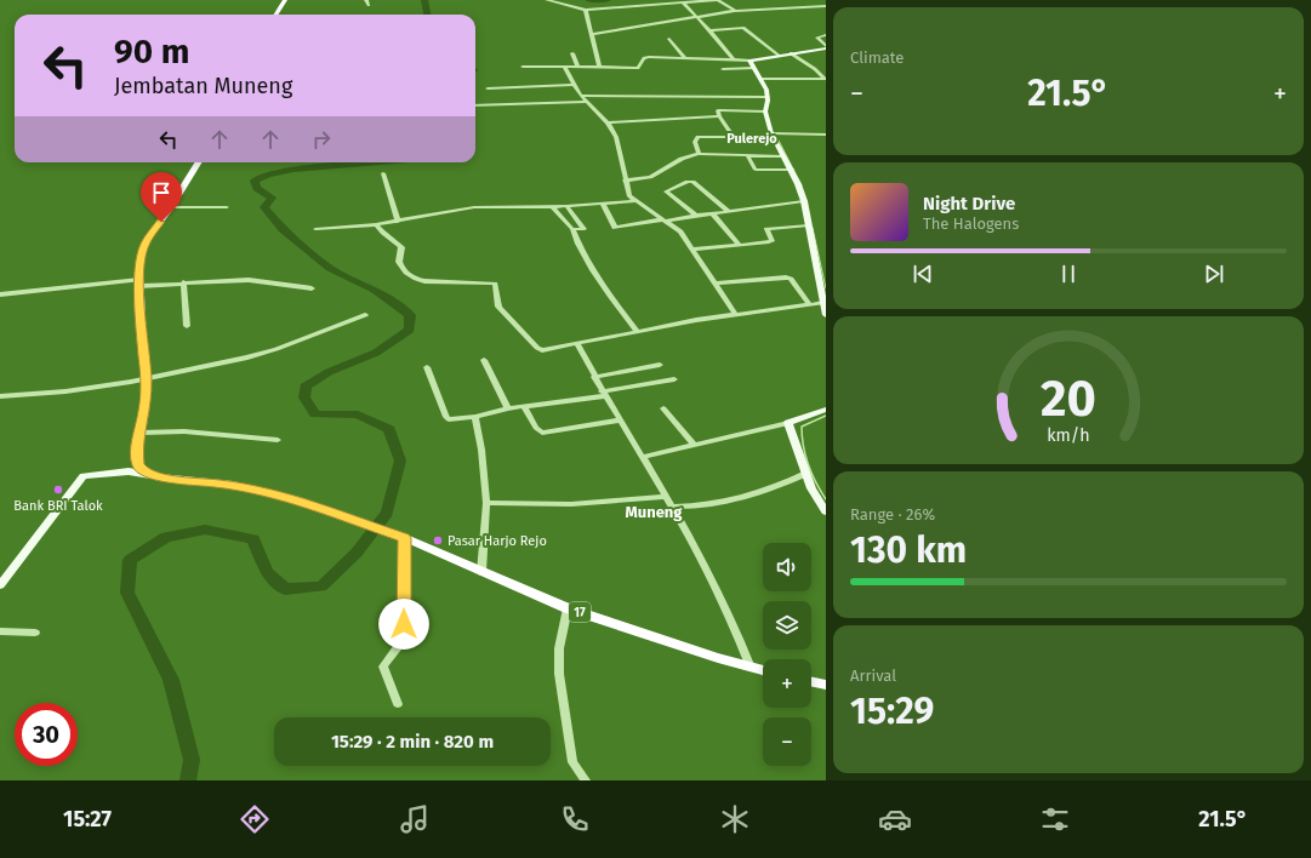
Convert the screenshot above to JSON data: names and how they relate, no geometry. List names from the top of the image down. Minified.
{"streets":{"highway":["17"]},"districts":["Pulerejo","Muneng"],"places":["Bank BRI Talok","Pasar Harjo Rejo"],"page":{"tile":["Climate",["Range · 26%","130 km"],["Arrival","15:29"]],"turn":["90 m","Jembatan Muneng"],"heat":["−","21.5°","+"],"song":["Night Drive","The Halogens"],"map_buttons":["+","−"],"limit":"30","trip":"15:29 · 2 min · 820 m","tabs":["15:27","21.5°"],"gauge":["20","km/h"]}}
